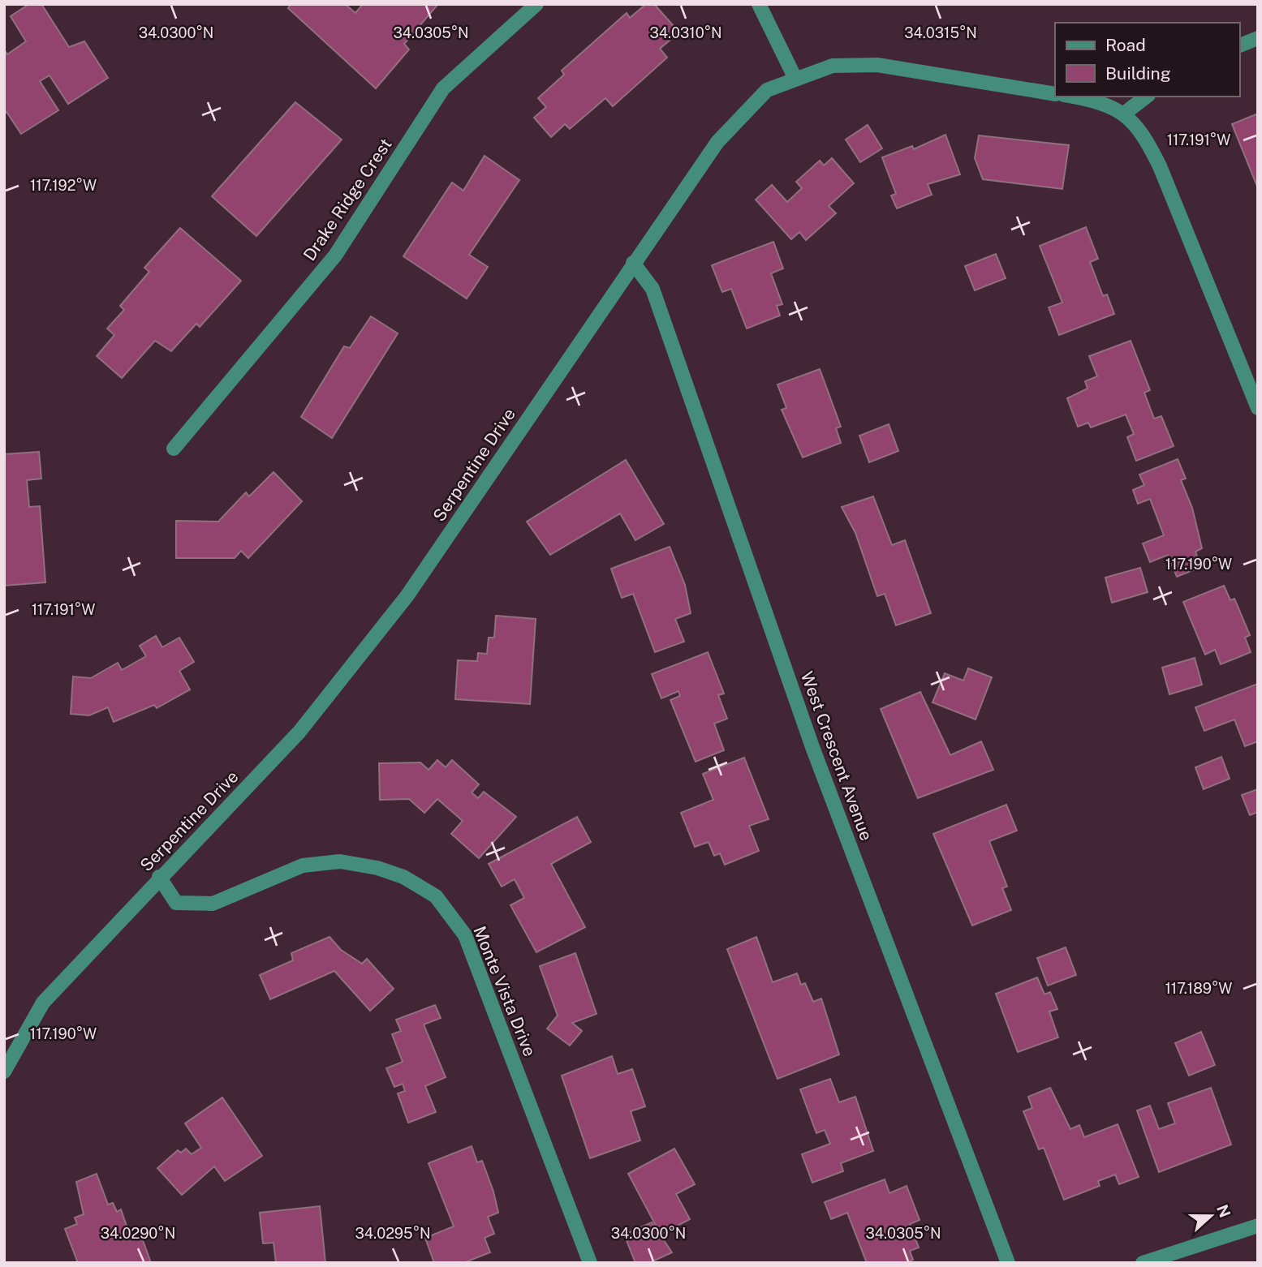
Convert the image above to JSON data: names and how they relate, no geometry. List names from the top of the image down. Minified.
{"streets":{"street":["Drake Ridge Crest","Serpentine Drive","West Crescent Avenue","Monte Vista Drive"]},"crossings":[["Serpentine Drive","West Crescent Avenue"],["Serpentine Drive","Monte Vista Drive"]],"legend":["Road","Building"],"north":"right","coordinates":["34.0300°N","34.0305°N","34.0310°N","34.0315°N","117.191°W","117.192°W","117.190°W","117.189°W","34.0290°N","34.0295°N"]}
